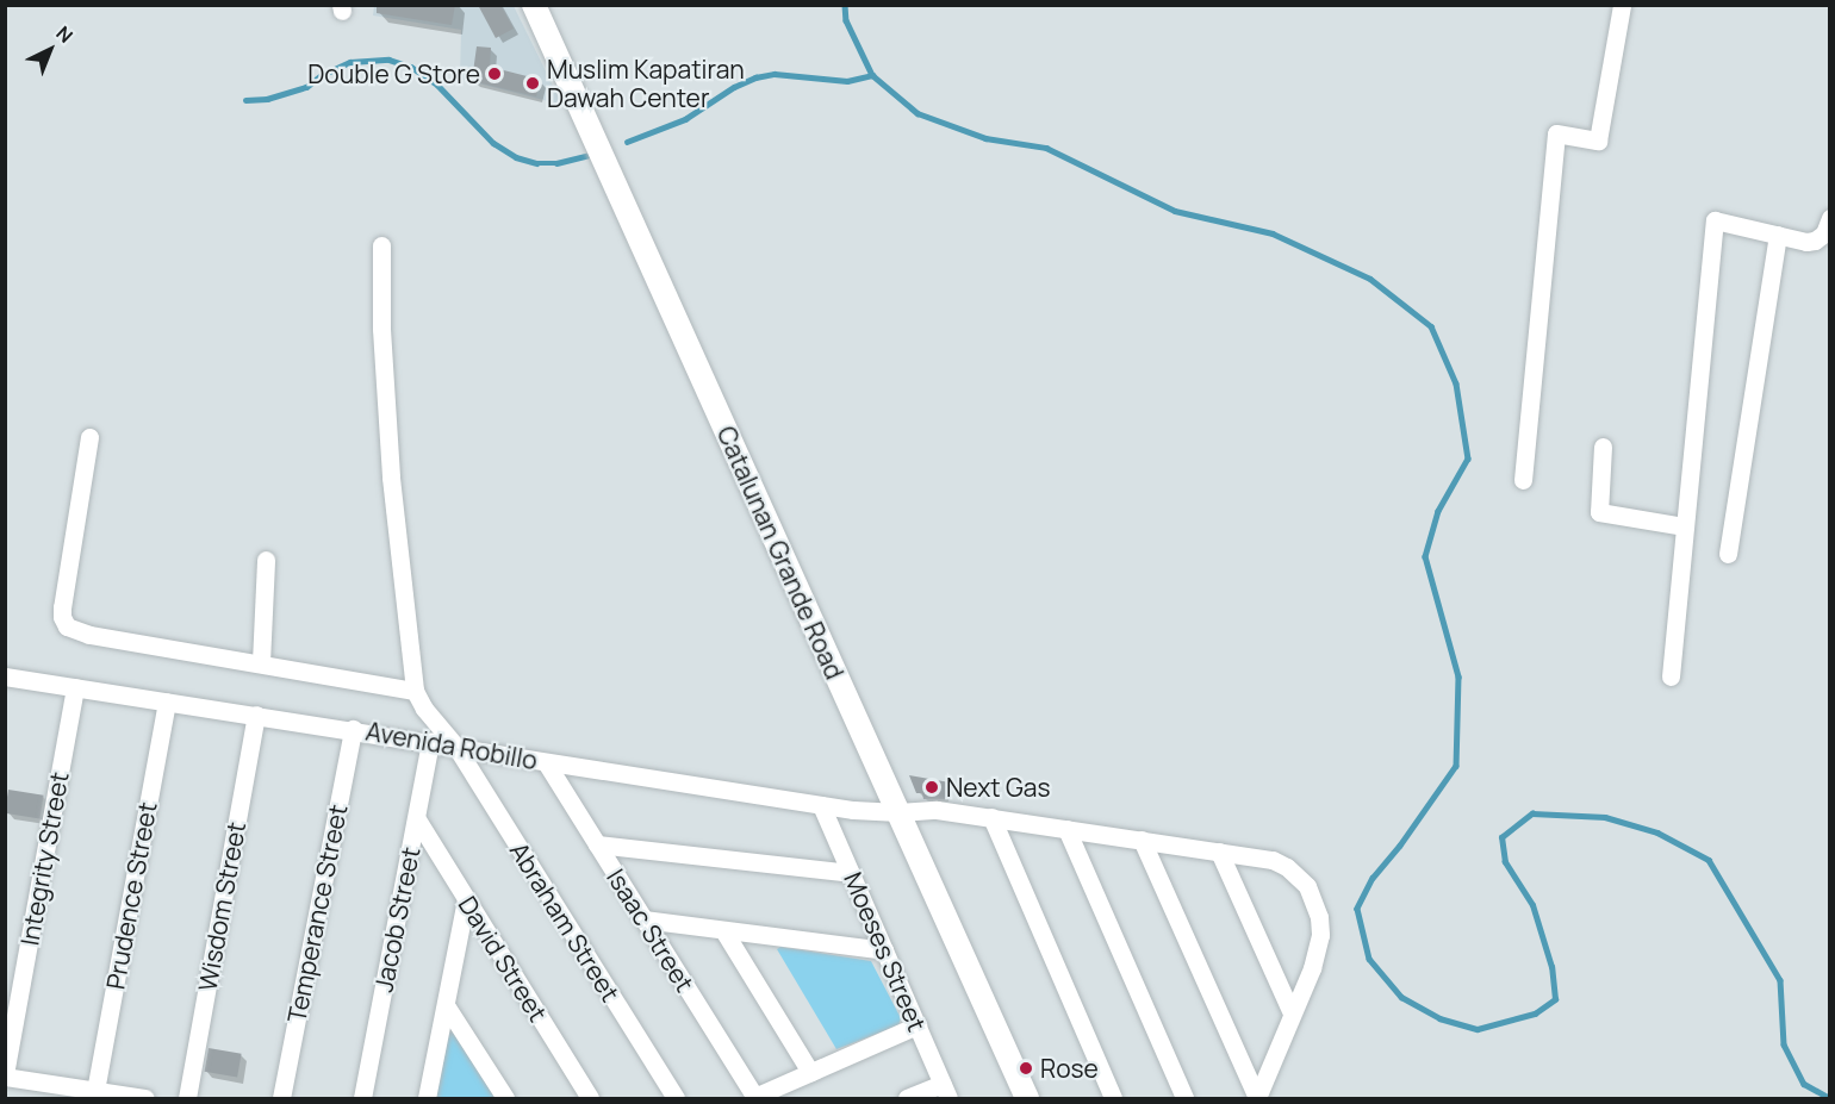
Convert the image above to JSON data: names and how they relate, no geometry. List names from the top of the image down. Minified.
{"streets":{"main road":["Catalunan Grande Road"],"street":["Avenida Robillo","Integrity Street","Prudence Street","Wisdom Street","Temperance Street","Jacob Street","Abraham Street","Isaac Street","Moeses Street","David Street"]},"crossings":[["Catalunan Grande Road","Avenida Robillo"],["Avenida Robillo","Integrity Street"],["Avenida Robillo","Prudence Street"],["Avenida Robillo","Wisdom Street"],["Avenida Robillo","Temperance Street"],["Avenida Robillo","Jacob Street"],["Avenida Robillo","Abraham Street"],["Avenida Robillo","Isaac Street"],["Avenida Robillo","Moeses Street"],["Jacob Street","David Street"]],"places":["Double G Store","Muslim Kapatiran Dawah Center","Next Gas","Rose"],"north":"top right"}
